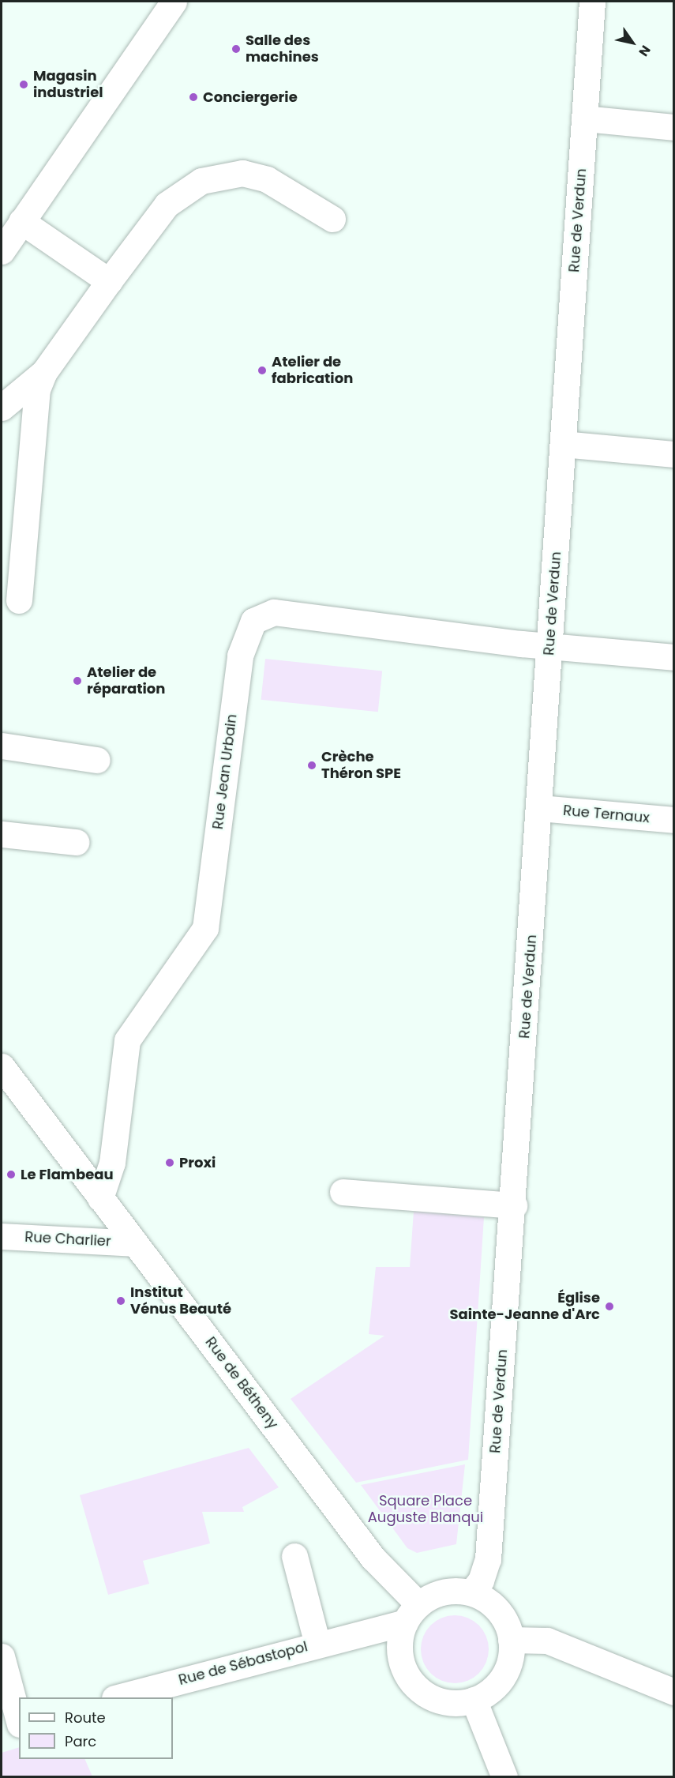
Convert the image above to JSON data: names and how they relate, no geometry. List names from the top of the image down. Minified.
{"streets":{"street":["Rue de Verdun","Rue Jean Urbain","Rue Ternaux","Rue Charlier","Rue de Bétheny","Rue de Sébastopol"]},"crossings":[["Rue de Verdun","Rue Jean Urbain"],["Rue de Verdun","Rue Ternaux"],["Rue de Verdun","Rue de Bétheny"],["Rue de Verdun","Rue de Sébastopol"],["Rue Jean Urbain","Rue de Bétheny"],["Rue Charlier","Rue de Bétheny"],["Rue de Bétheny","Rue de Sébastopol"]],"parks":["Square Place Auguste Blanqui"],"places":["Salle des machines","Magasin industriel","Conciergerie","Atelier de fabrication","Atelier de réparation","Crèche Théron SPE","Proxi","Le Flambeau","Institut Vénus Beauté","Église Sainte-Jeanne d'Arc"],"legend":["Route","Parc"],"north":"bottom right"}
